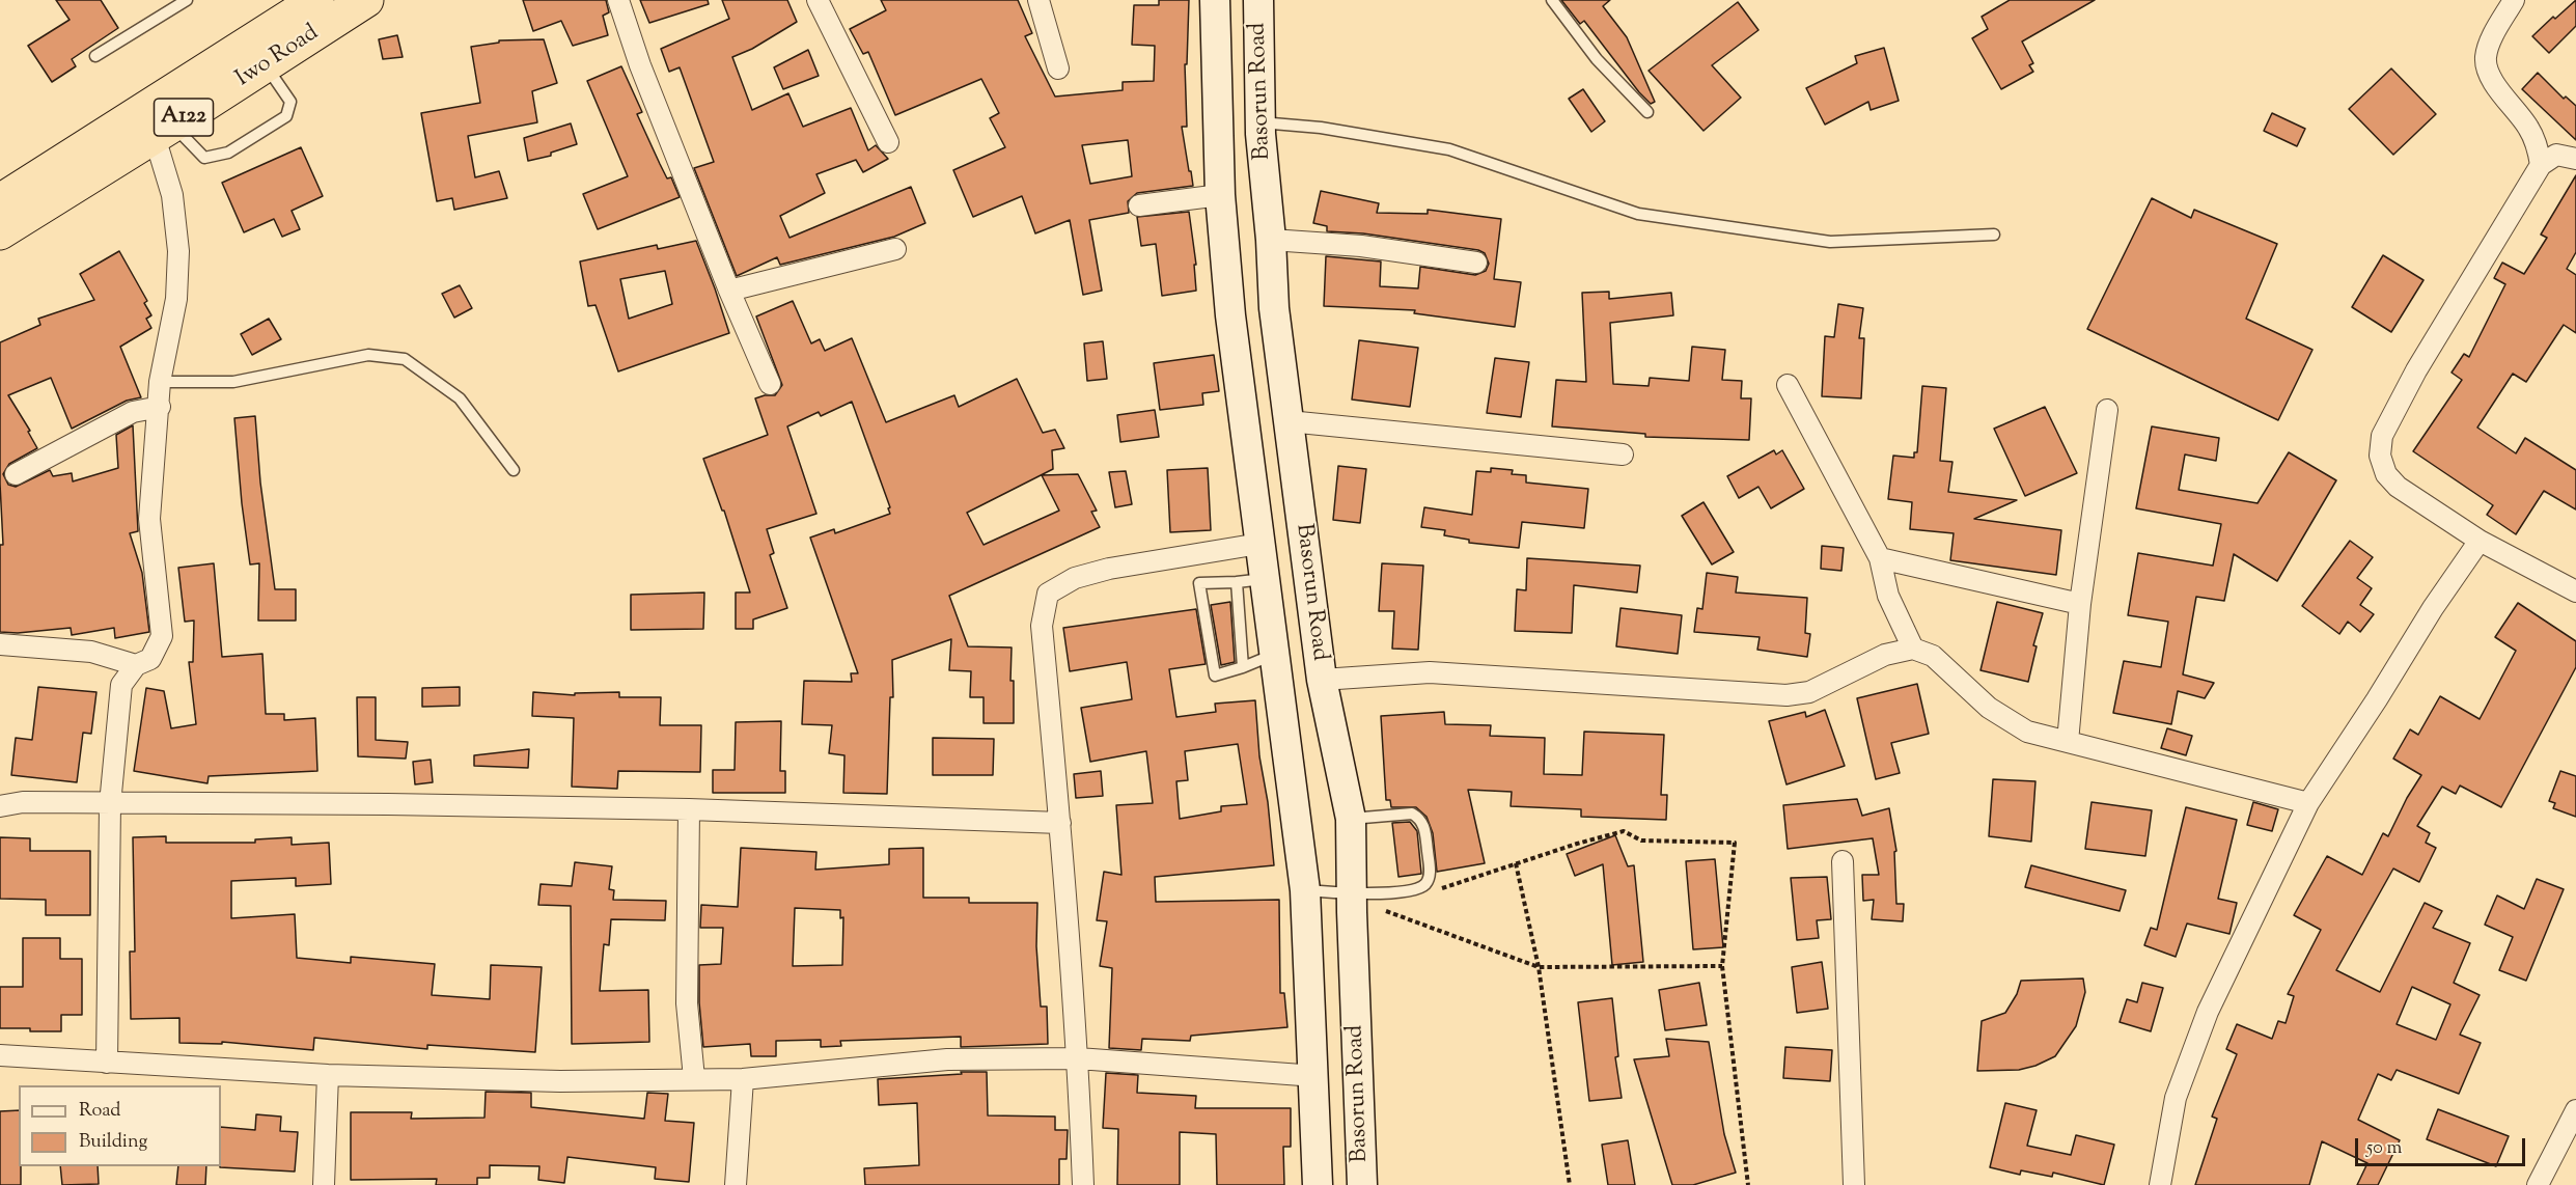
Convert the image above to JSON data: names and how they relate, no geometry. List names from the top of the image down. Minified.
{"streets":{"highway":["Iwo Road","A122"],"main road":["Basorun Road"]},"legend":["Road","Building"],"scale_bar":"50 m"}
